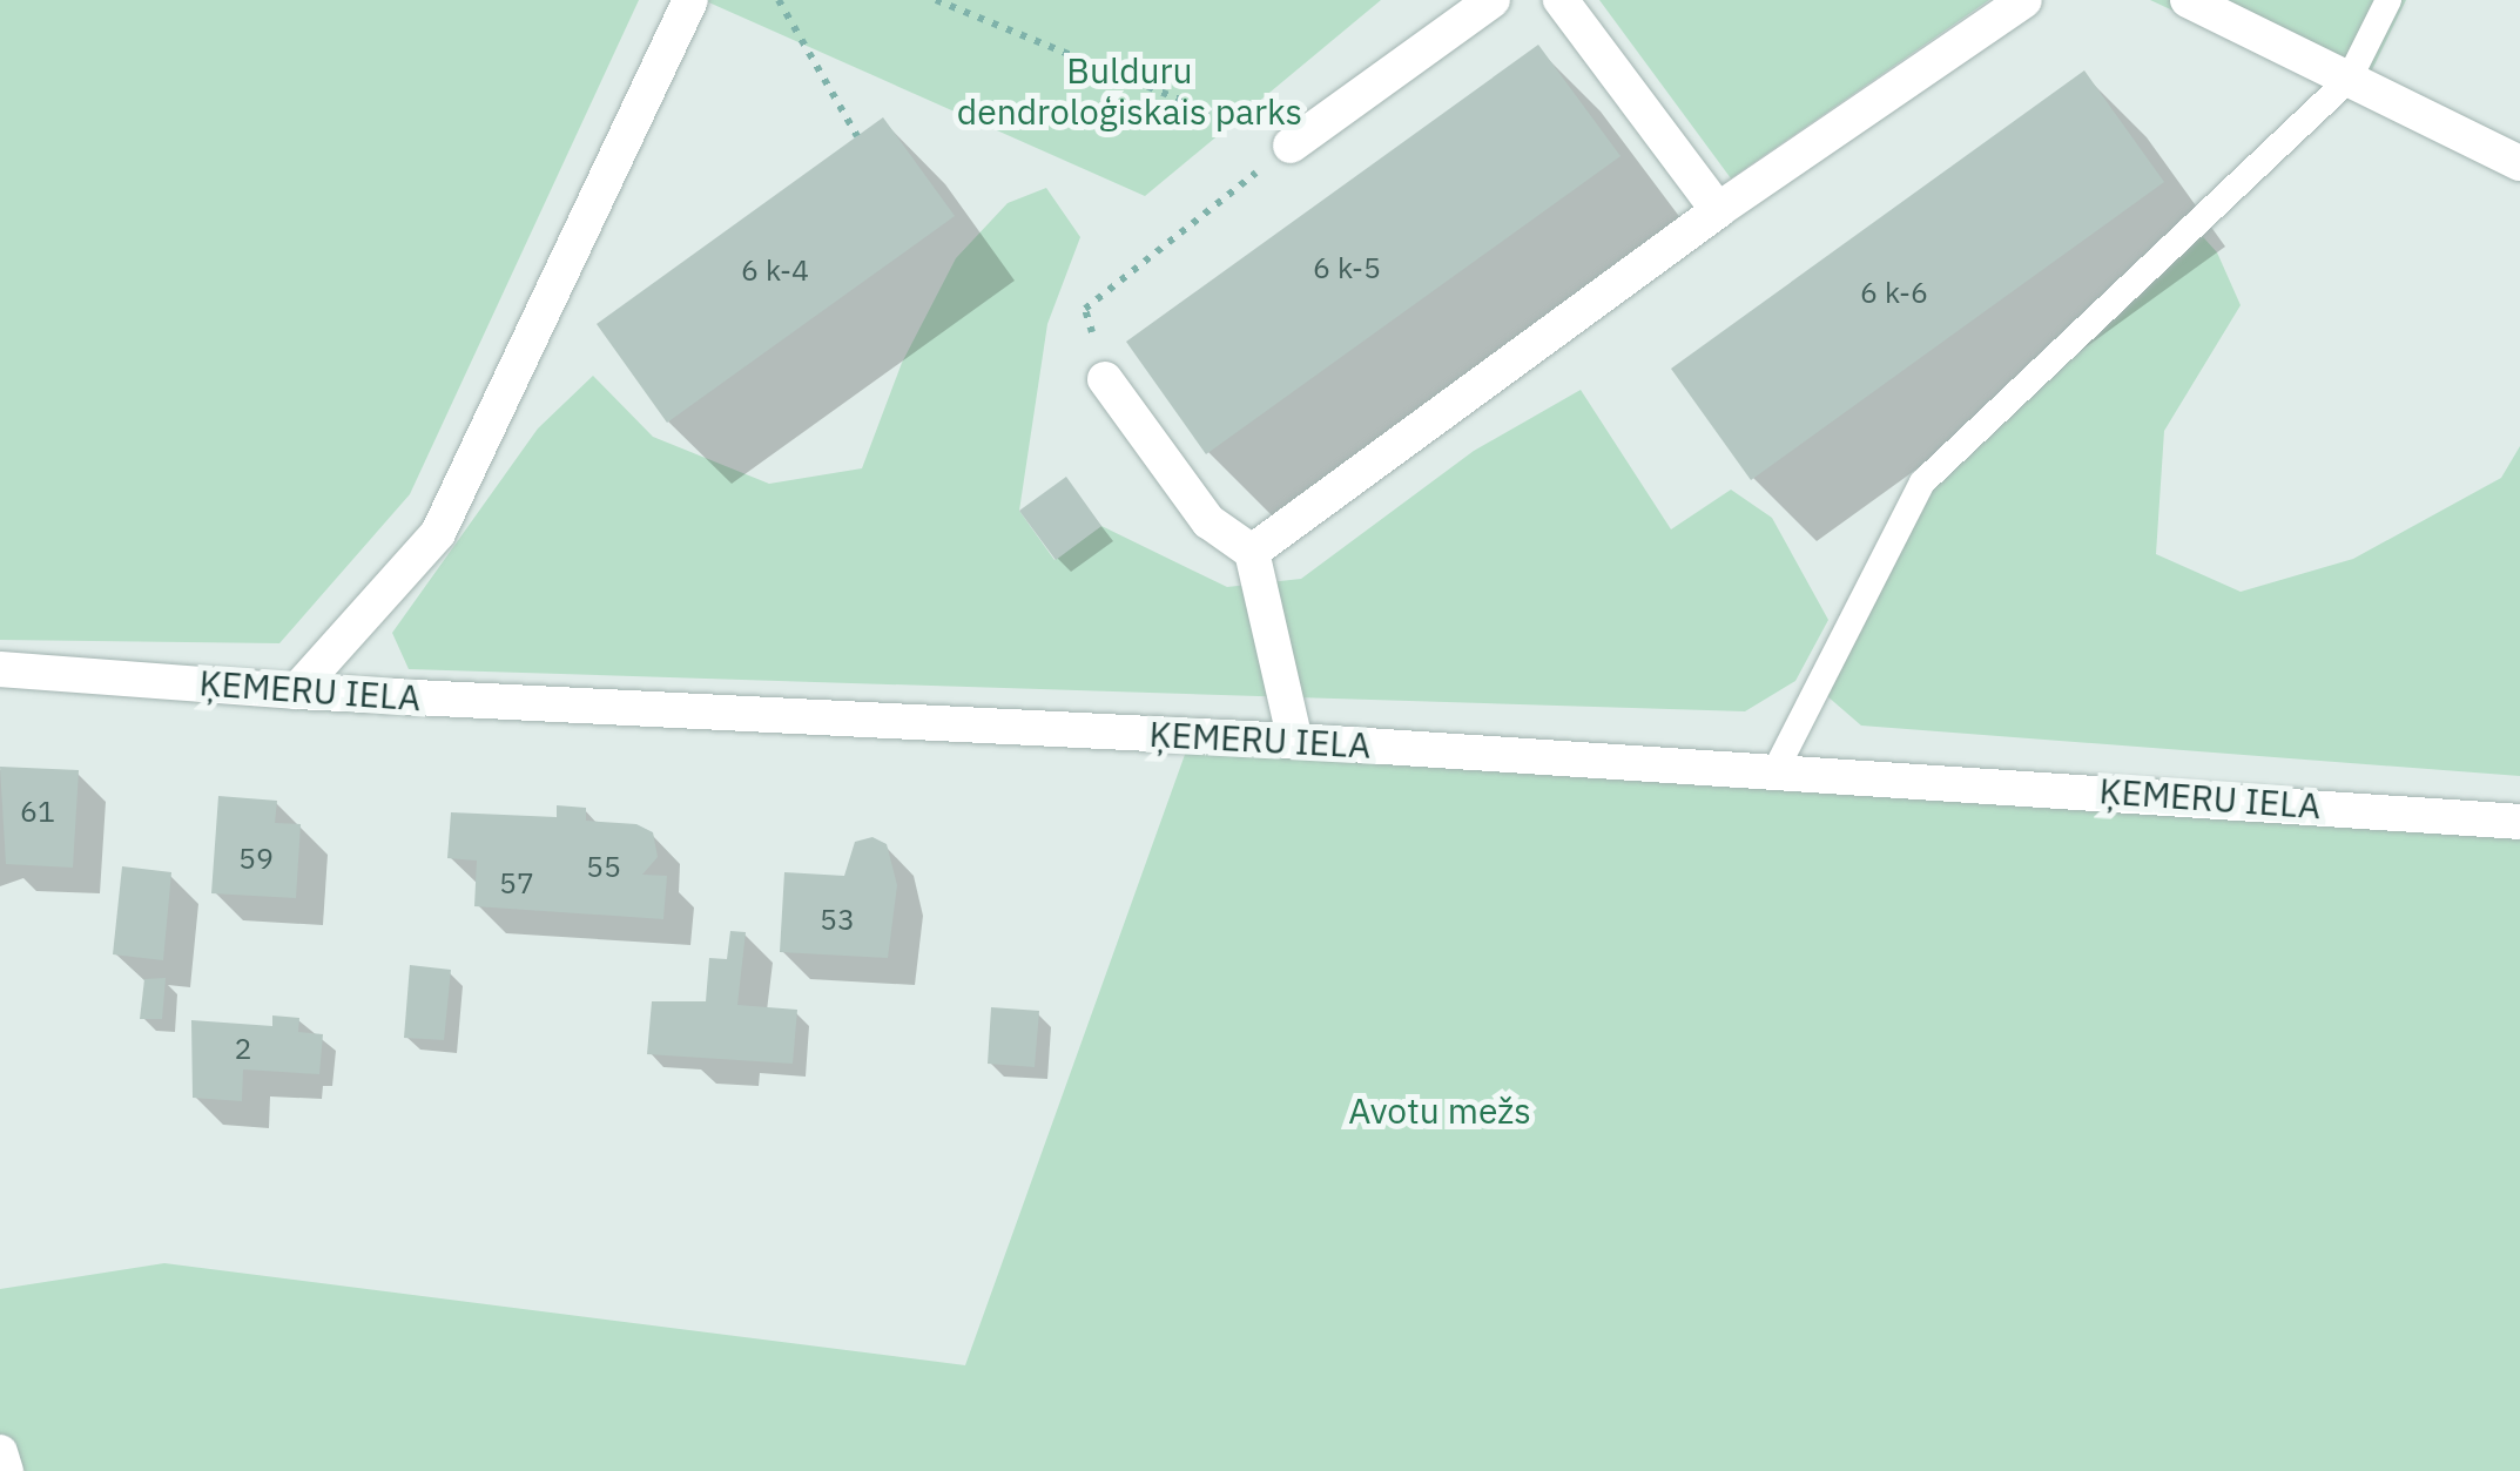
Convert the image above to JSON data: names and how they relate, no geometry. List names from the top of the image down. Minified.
{"streets":{"street":["ĶEMERU IELA"]},"parks":["Bulduru dendroloģiskais parks","Avotu mežs"],"house_numbers":["6 k-5","6 k-4","6 k-6","61","59","55","57","53","2"]}
